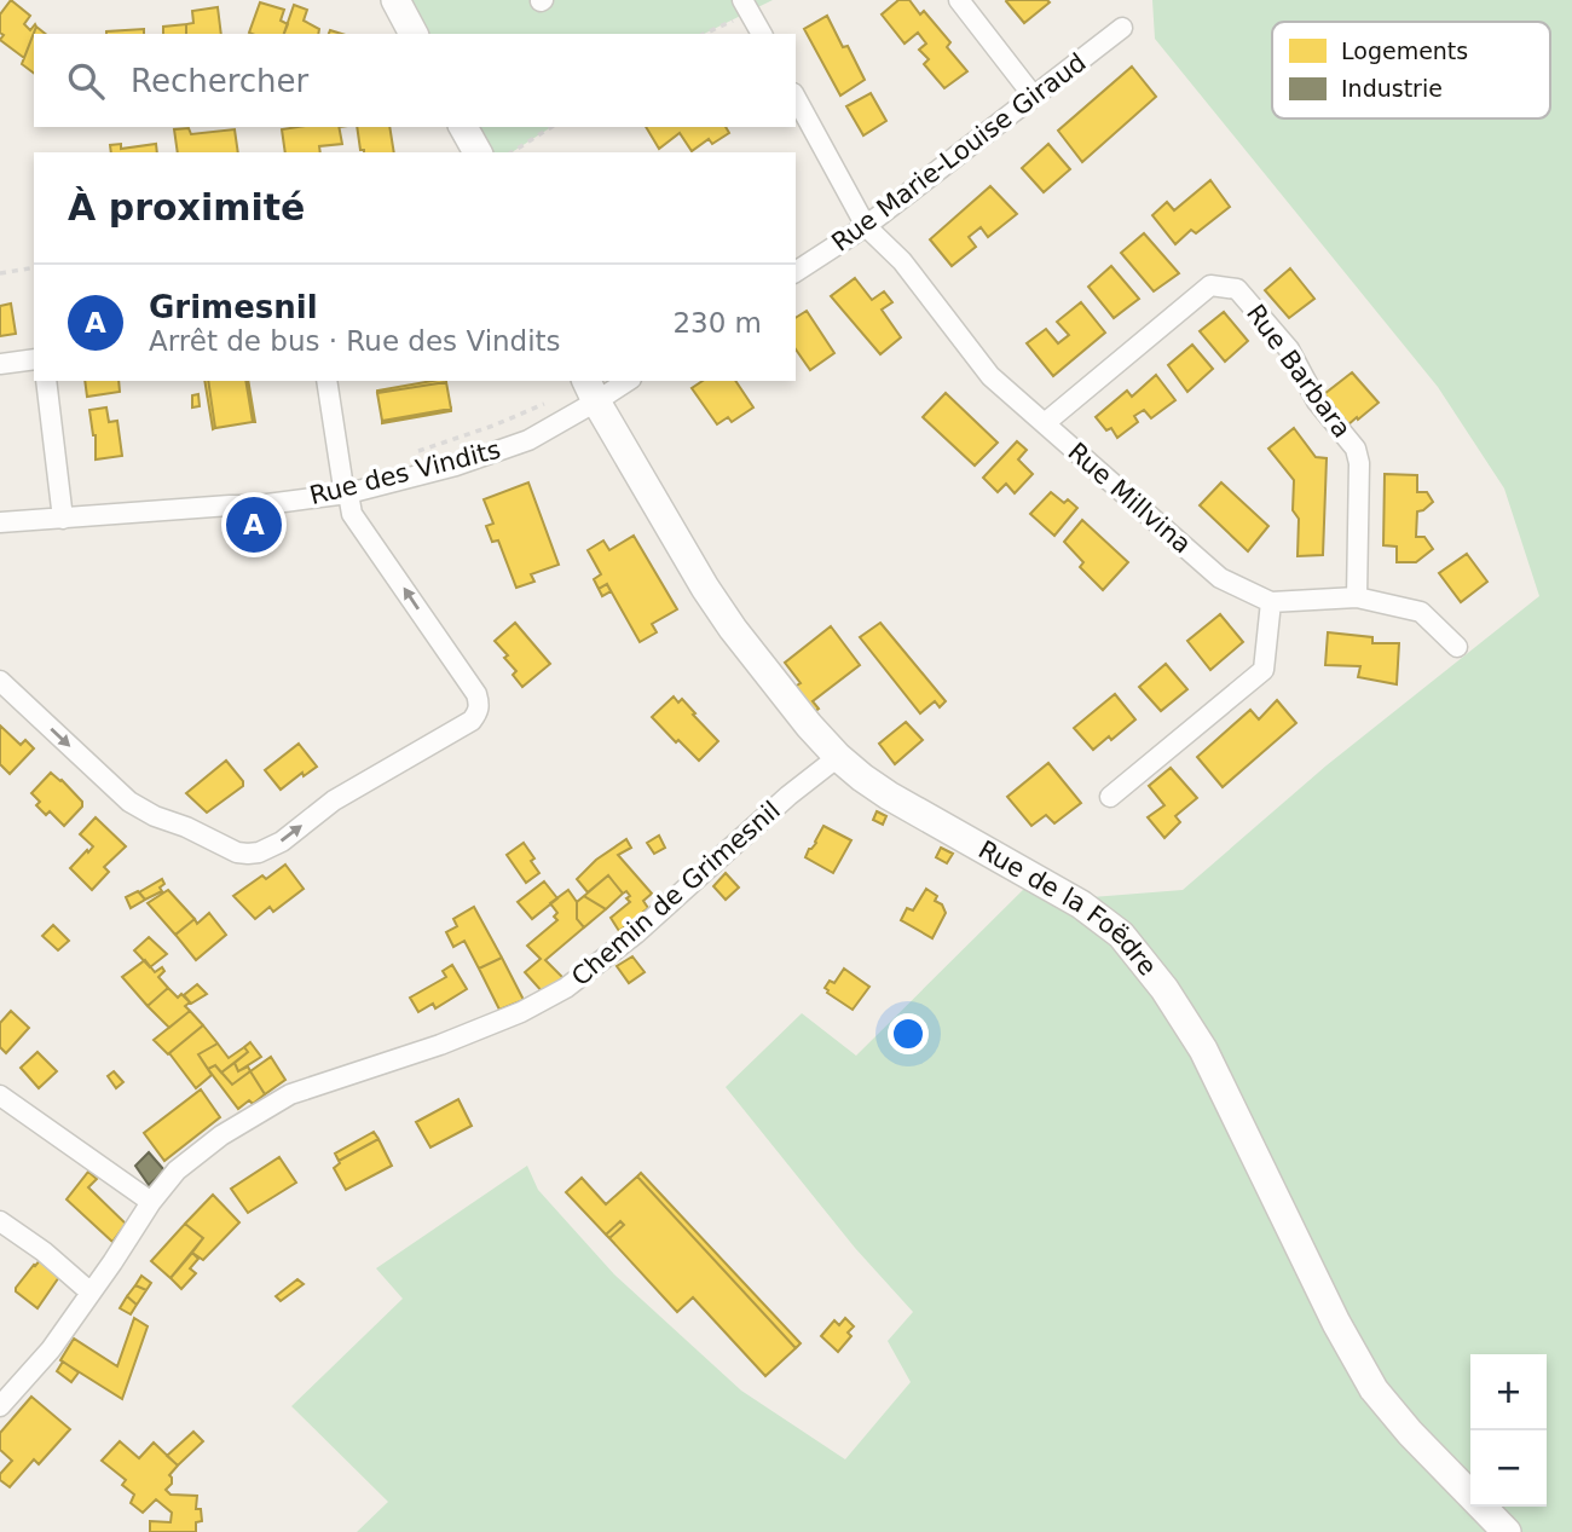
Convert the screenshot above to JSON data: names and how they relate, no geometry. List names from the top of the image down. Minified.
{"streets":{"street":["Rue Marie-Louise Giraud","Rue Barbara","Rue des Vindits","Rue Millvina","Chemin de Grimesnil","Rue de la Foëdre"]},"crossings":[["Rue Marie-Louise Giraud","Rue Millvina"],["Rue Barbara","Rue Millvina"],["Rue des Vindits","Rue de la Foëdre"],["Chemin de Grimesnil","Rue de la Foëdre"]],"legend":["Logements","Industrie"],"page":{"search":"Rechercher","heading":"À proximité","list":[{"mark":"A","name":"Grimesnil","note":"Arrêt de bus · Rue des Vindits","value":"230 m"}],"pins":"A","map_buttons":["+","−"]}}
